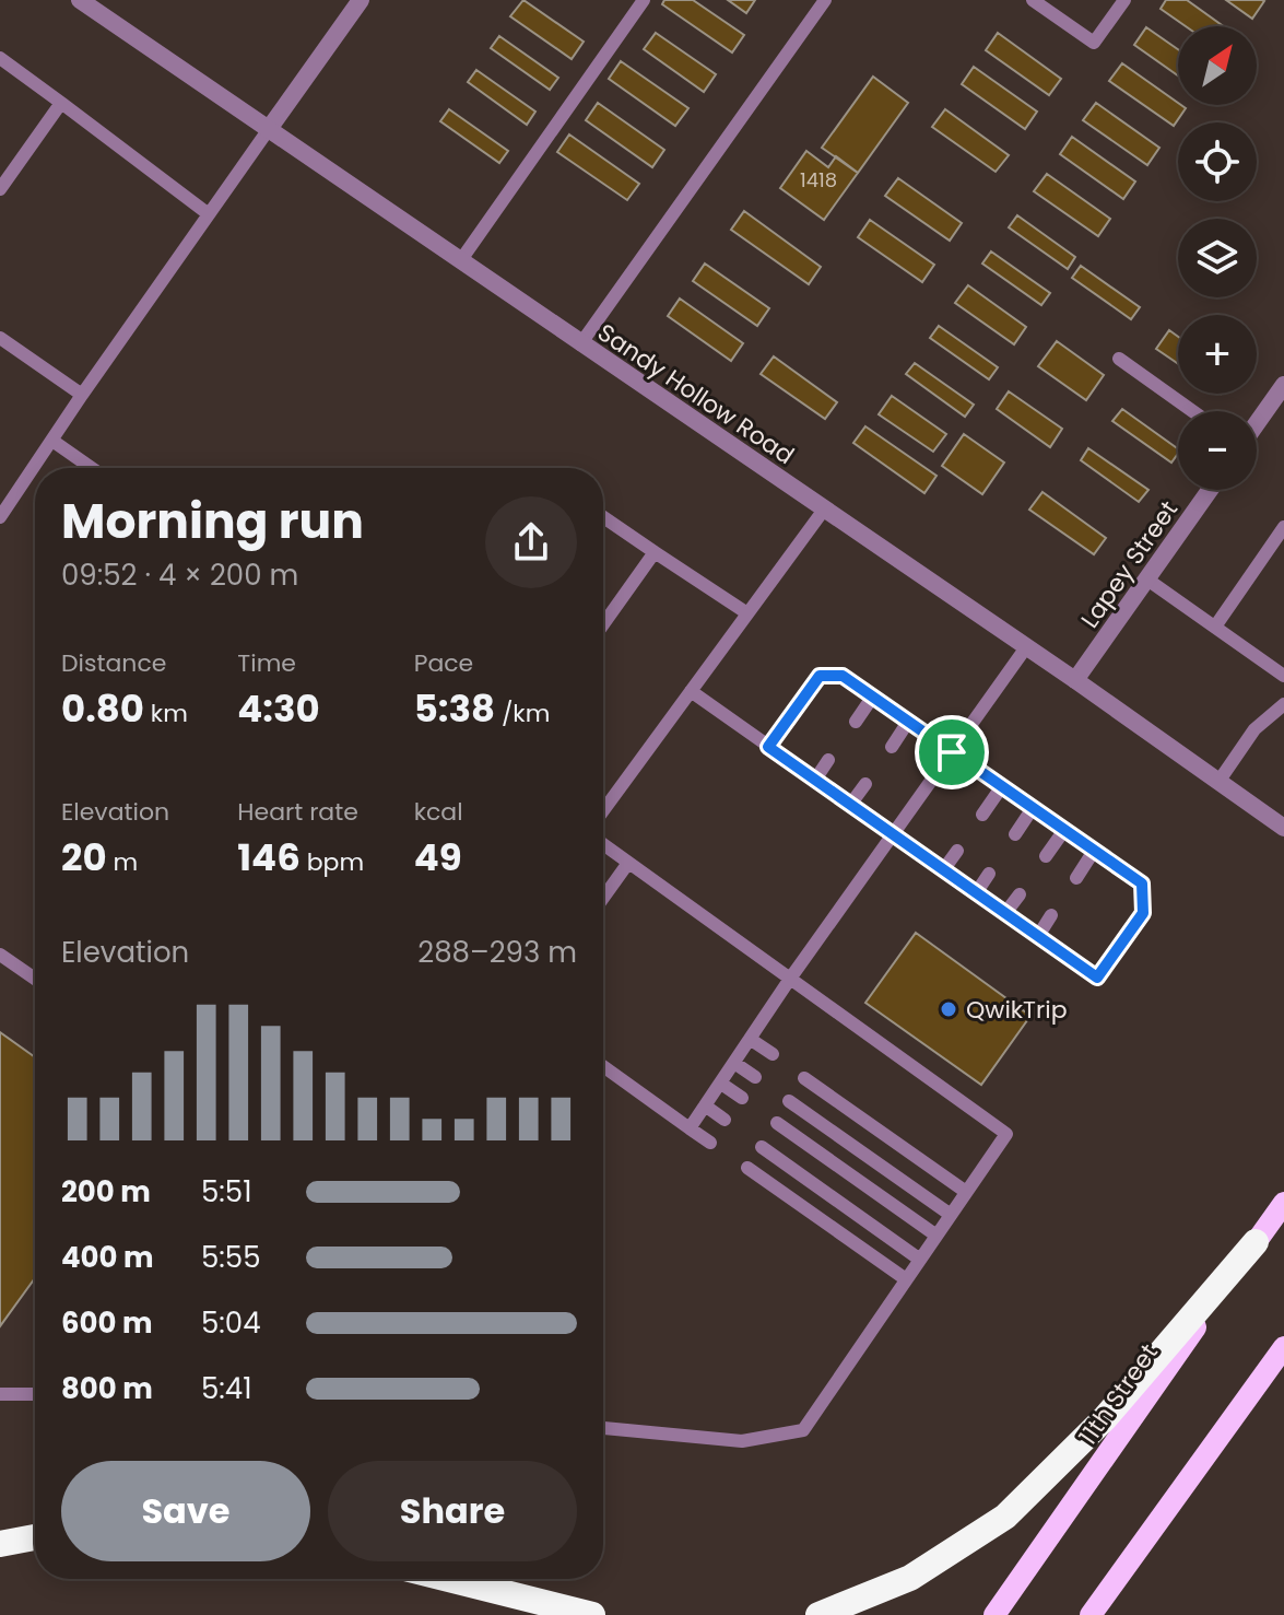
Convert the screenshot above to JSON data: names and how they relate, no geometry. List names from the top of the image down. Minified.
{"streets":{"main road":["11th Street"],"street":["Sandy Hollow Road","Lapey Street"]},"crossings":[["Sandy Hollow Road","Lapey Street"]],"places":["QwikTrip"],"house_numbers":["1418"],"north":"top right","page":{"map_buttons":["+","−"],"heading":["Morning run","09:52 · 4 × 200 m"],"stats":[["Distance","0.80 km"],["Time","4:30"],["Pace","5:38 /km"],["Elevation","20 m"],["Heart rate","146 bpm"],["kcal","49"]],"chart":["Elevation","288–293 m"],"list":[{"name":"200 m","note":"5:51"},{"name":"400 m","note":"5:55"},{"name":"600 m","note":"5:04"},{"name":"800 m","note":"5:41"}],"buttons":["Save","Share"]}}
